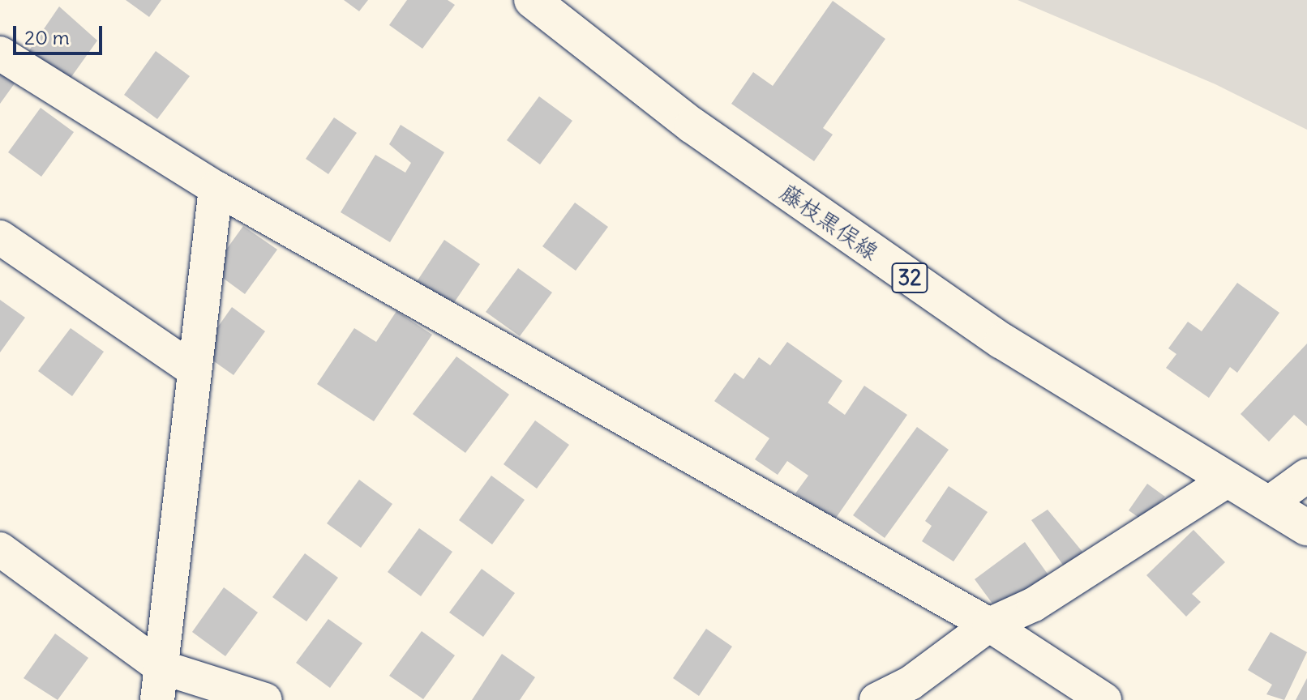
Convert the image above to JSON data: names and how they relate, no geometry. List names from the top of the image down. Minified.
{"streets":{"main road":["藤枝黒俣線","32"]},"scale_bar":"20 m"}
